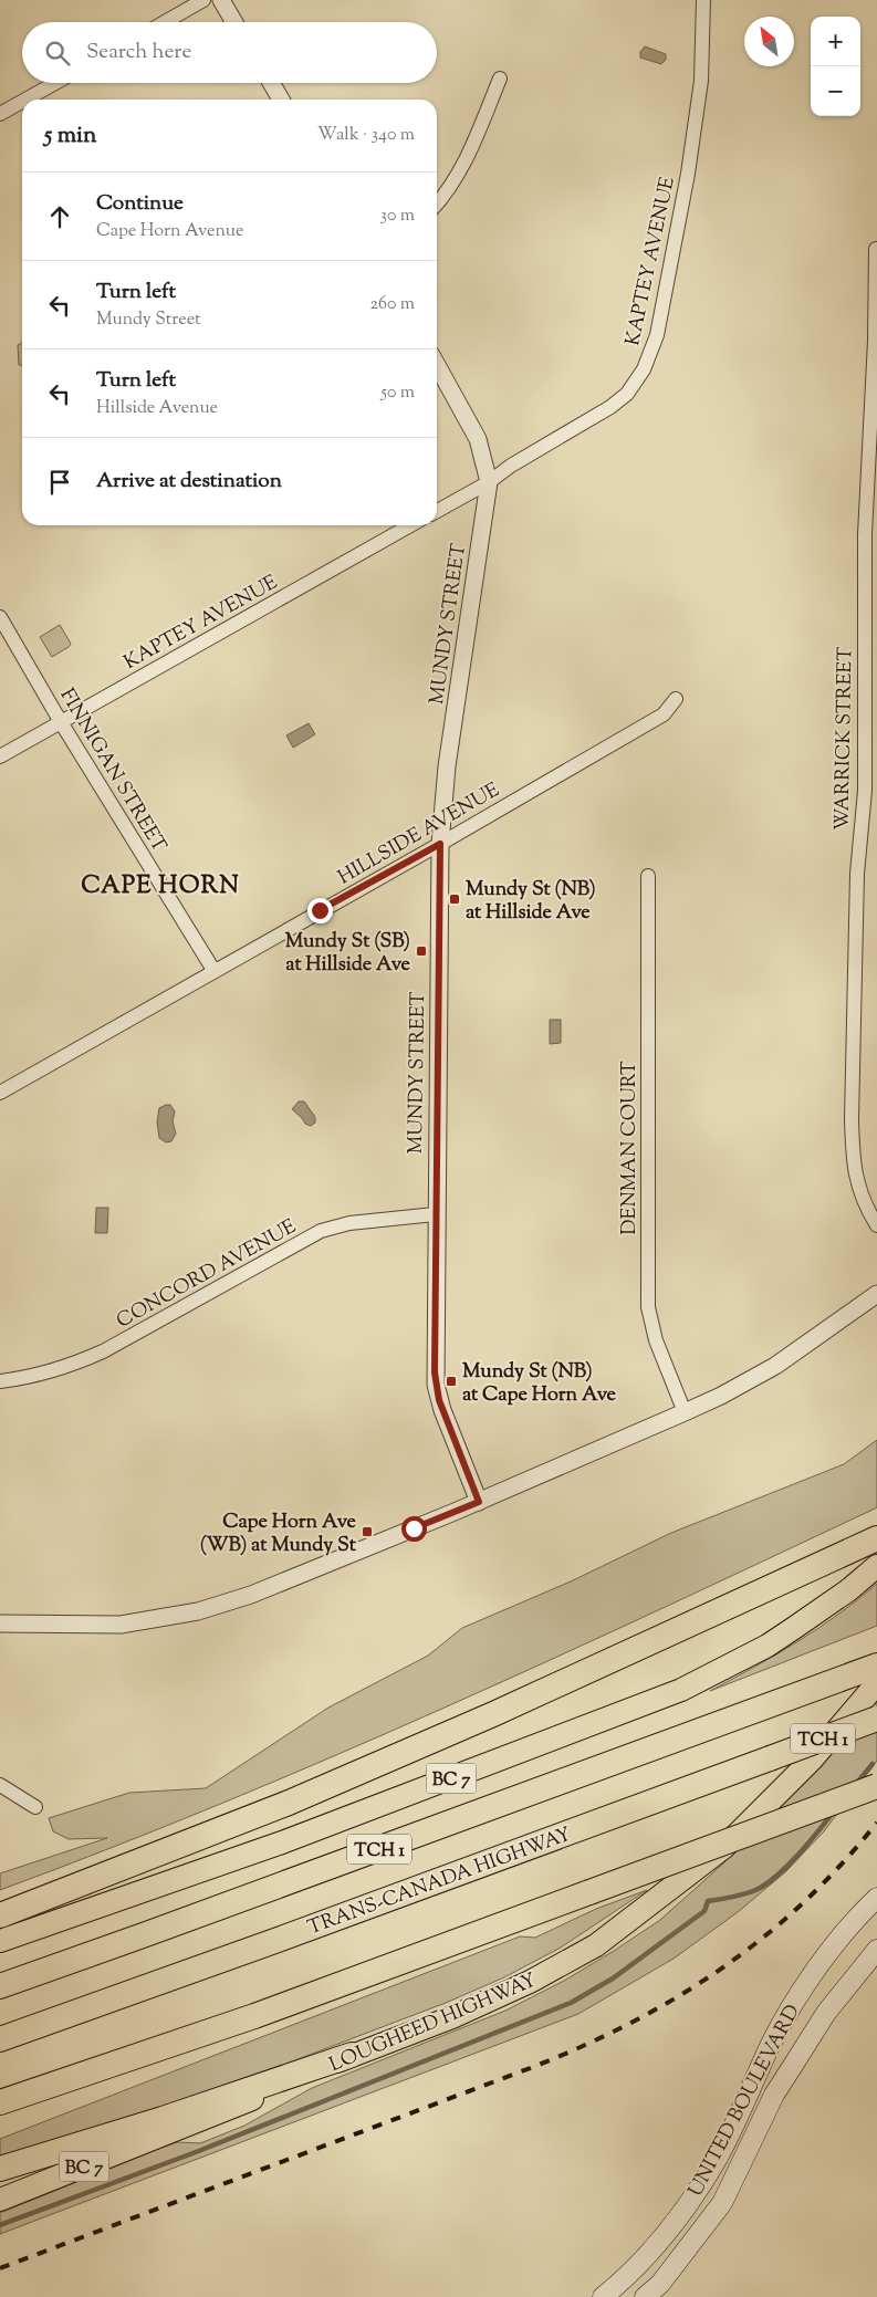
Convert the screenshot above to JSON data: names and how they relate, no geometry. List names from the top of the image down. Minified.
{"streets":{"highway":["TCH 1","TRANS-CANADA HIGHWAY"],"main road":["BC 7","LOUGHEED HIGHWAY","UNITED BOULEVARD"],"street":["KAPTEY AVENUE","MUNDY STREET","WARRICK STREET","FINNIGAN STREET","HILLSIDE AVENUE","DENMAN COURT","CONCORD AVENUE"]},"crossings":[["KAPTEY AVENUE","MUNDY STREET"],["KAPTEY AVENUE","FINNIGAN STREET"],["MUNDY STREET","HILLSIDE AVENUE"],["MUNDY STREET","CONCORD AVENUE"],["FINNIGAN STREET","HILLSIDE AVENUE"]],"districts":["CAPE HORN"],"places":{"transit":["Mundy St (NB) at Hillside Ave","Mundy St (SB) at Hillside Ave","Mundy St (NB) at Cape Horn Ave","Cape Horn Ave (WB) at Mundy St"]},"north":"top left","page":{"map_buttons":["+","−"],"search":"Search here","heading":["5 min","Walk · 340 m"],"list":[["Continue","Cape Horn Avenue","30 m"],["Turn left","Mundy Street","260 m"],["Turn left","Hillside Avenue","50 m"],"Arrive at destination"]}}
